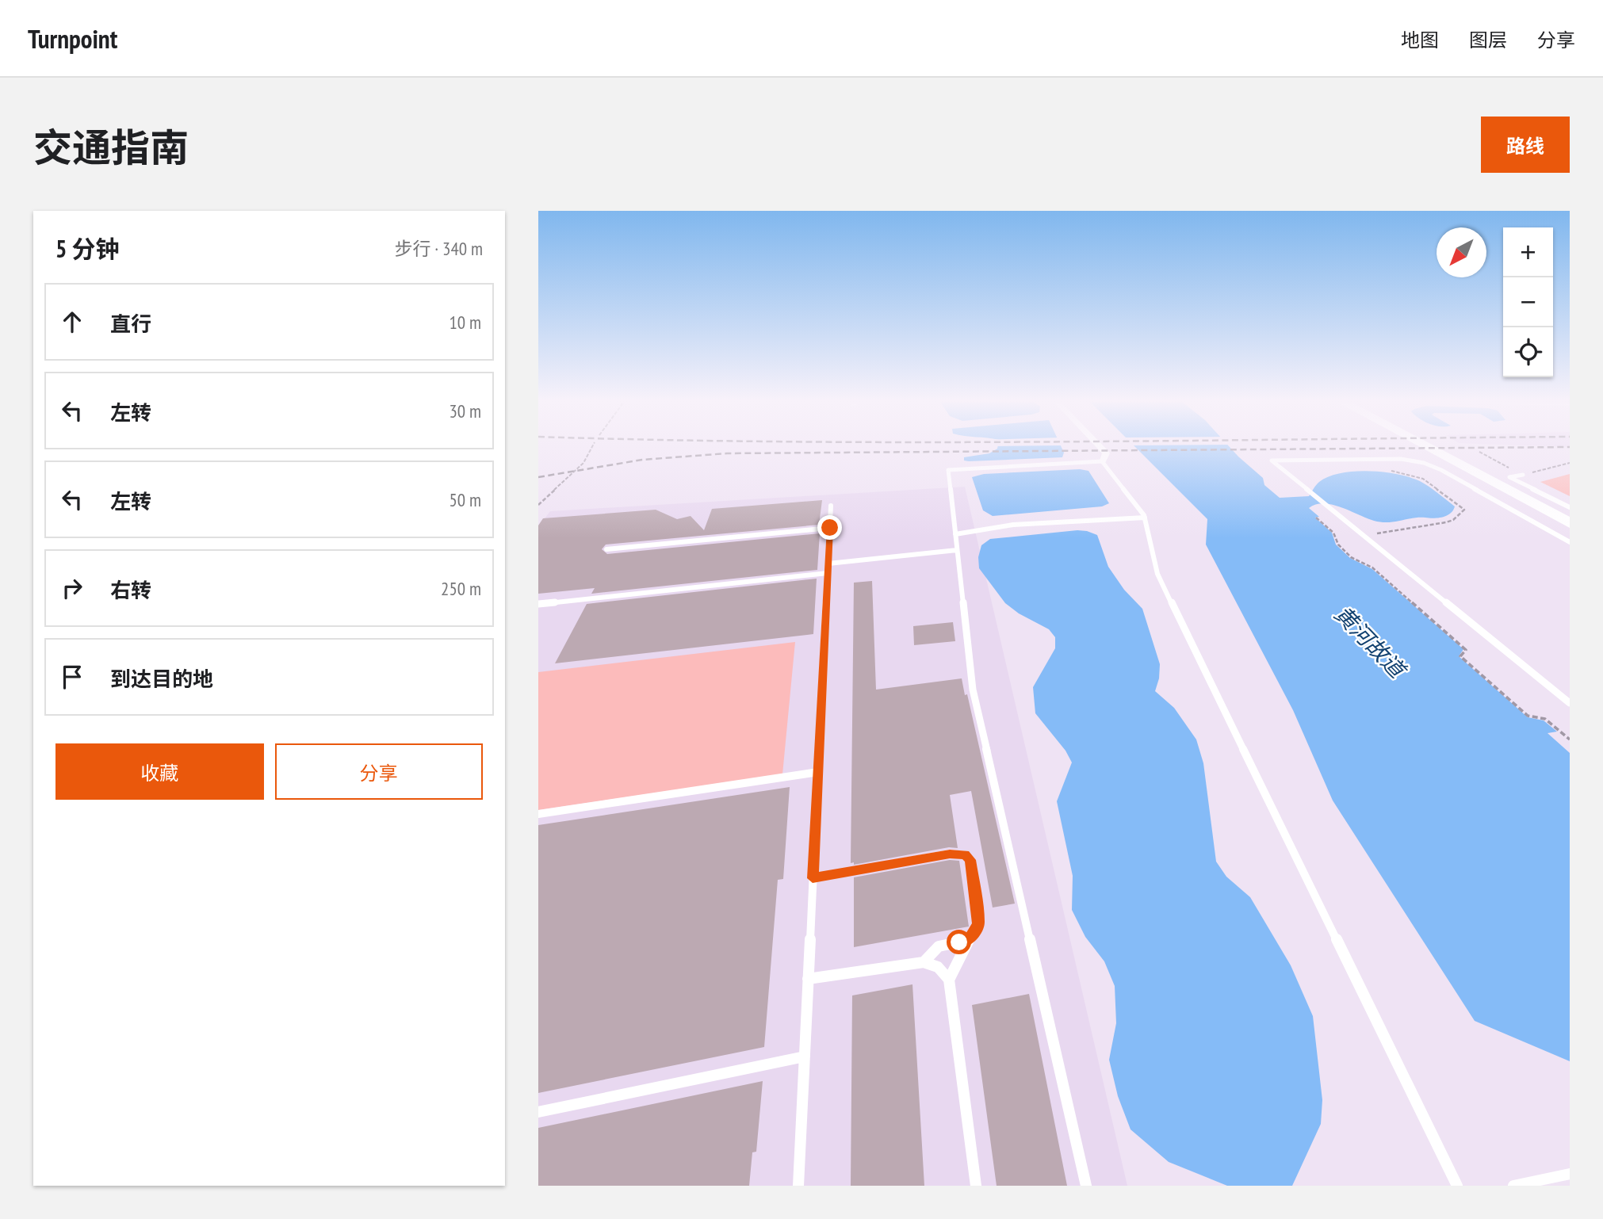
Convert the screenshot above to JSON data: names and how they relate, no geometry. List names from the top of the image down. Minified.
{"water":["黄河故道"],"north":"bottom left","page":{"header":"Turnpoint","nav":["地图","图层","分享"],"title":"交通指南","buttons":["路线",["收藏","分享"]],"heading":["5 分钟","步行 · 340 m"],"map_buttons":["+","−"],"list":[["直行","10 m"],["左转","30 m"],["左转","50 m"],["右转","250 m"],"到达目的地"]}}
